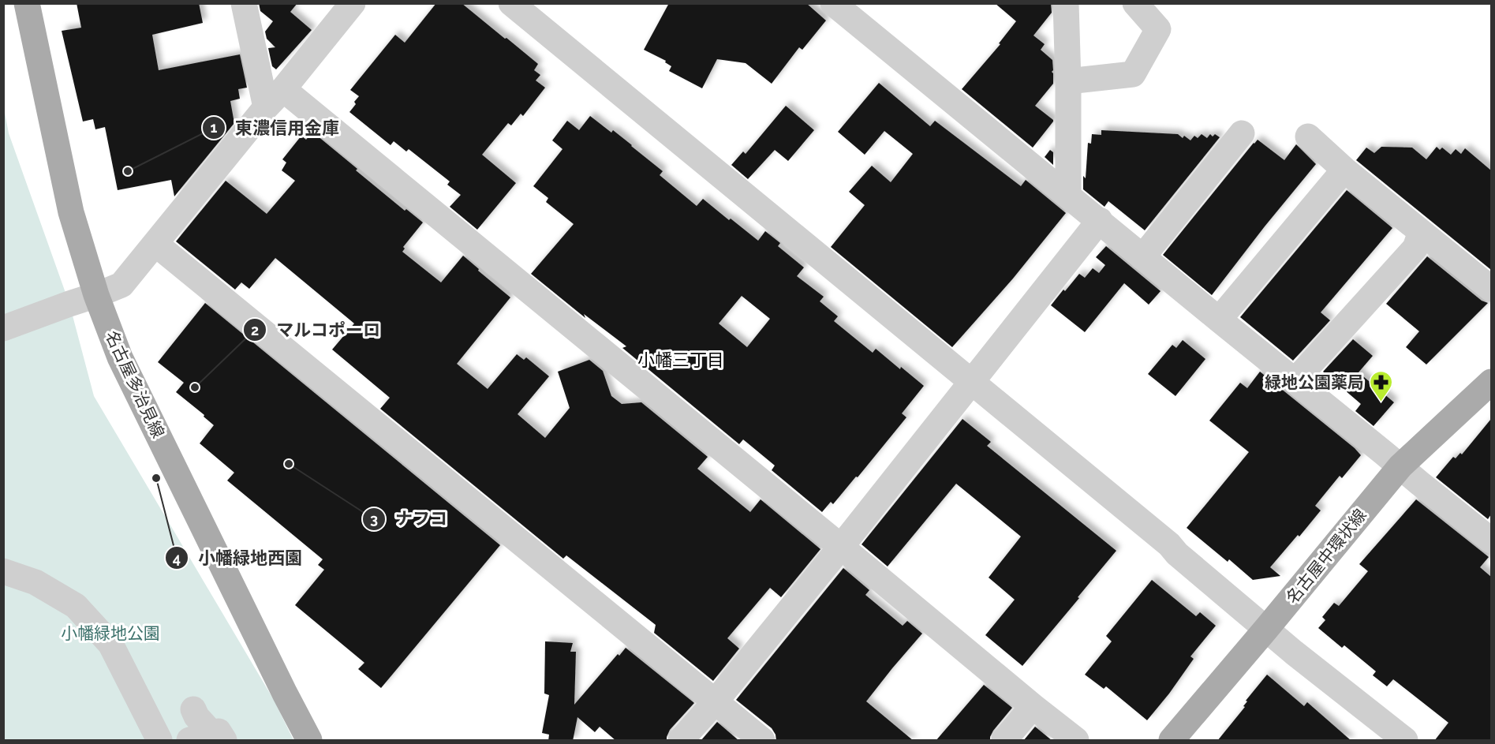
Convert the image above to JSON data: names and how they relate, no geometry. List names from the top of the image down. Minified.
{"streets":{"main road":["名古屋多治見線","名古屋中環状線"]},"districts":["小幡三丁目"],"parks":["小幡緑地公園"],"places":{"other":["東濃信用金庫","マルコポーロ","ナフコ","小幡緑地西園"],"pharmacy":["緑地公園薬局"]}}
